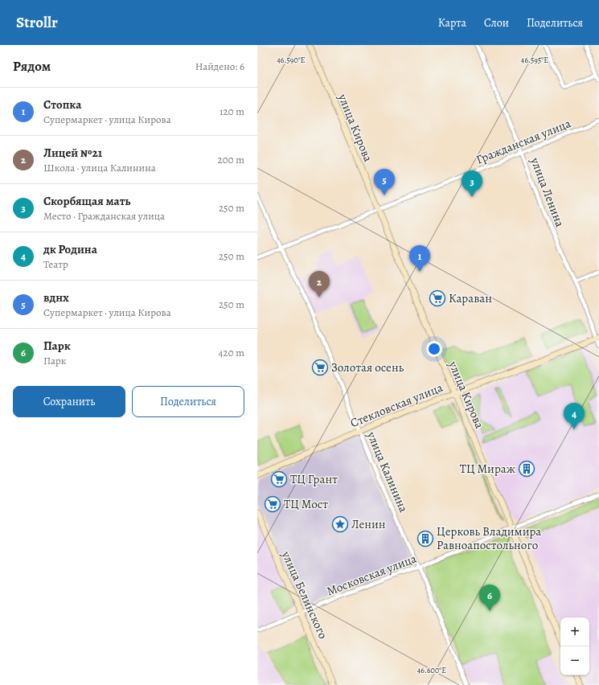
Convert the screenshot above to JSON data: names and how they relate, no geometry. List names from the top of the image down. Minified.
{"streets":{"street":["улица Кирова","Гражданская улица","улица Ленина","Стекловская улица","улица Калинина","Московская улица","улица Белинского"]},"crossings":[["улица Кирова","Гражданская улица"],["улица Кирова","Стекловская улица"],["улица Кирова","Московская улица"],["Гражданская улица","улица Ленина"],["Гражданская улица","улица Калинина"],["улица Ленина","Стекловская улица"],["Стекловская улица","улица Калинина"],["улица Калинина","Московская улица"],["Московская улица","улица Белинского"]],"places":{"supermarket":["Караван","Золотая осень","ТЦ Грант","ТЦ Мост"],"building":["ТЦ Мираж","Церковь Владимира Равноапостольного"],"place":["Ленин"]},"page":{"header":"Strollr","nav":["Карта","Слои","Поделиться"],"heading":["Рядом","Найдено: 6"],"list":[{"mark":"1","name":"Стопка","note":"Супермаркет · улица Кирова","value":"120 m"},{"mark":"2","name":"Лицей №21","note":"Школа · улица Калинина","value":"200 m"},{"mark":"3","name":"Скорбящая мать","note":"Место · Гражданская улица","value":"250 m"},{"mark":"4","name":"дк Родина","note":"Театр","value":"250 m"},{"mark":"5","name":"вднх","note":"Супермаркет · улица Кирова","value":"250 m"},{"mark":"6","name":"Парк","note":"Парк","value":"420 m"}],"pins":["5","3","1","2","4","6"],"buttons":["Сохранить","Поделиться"],"map_buttons":["+","−"]},"coordinates":["46.590°E","46.595°E","46.600°E"]}
